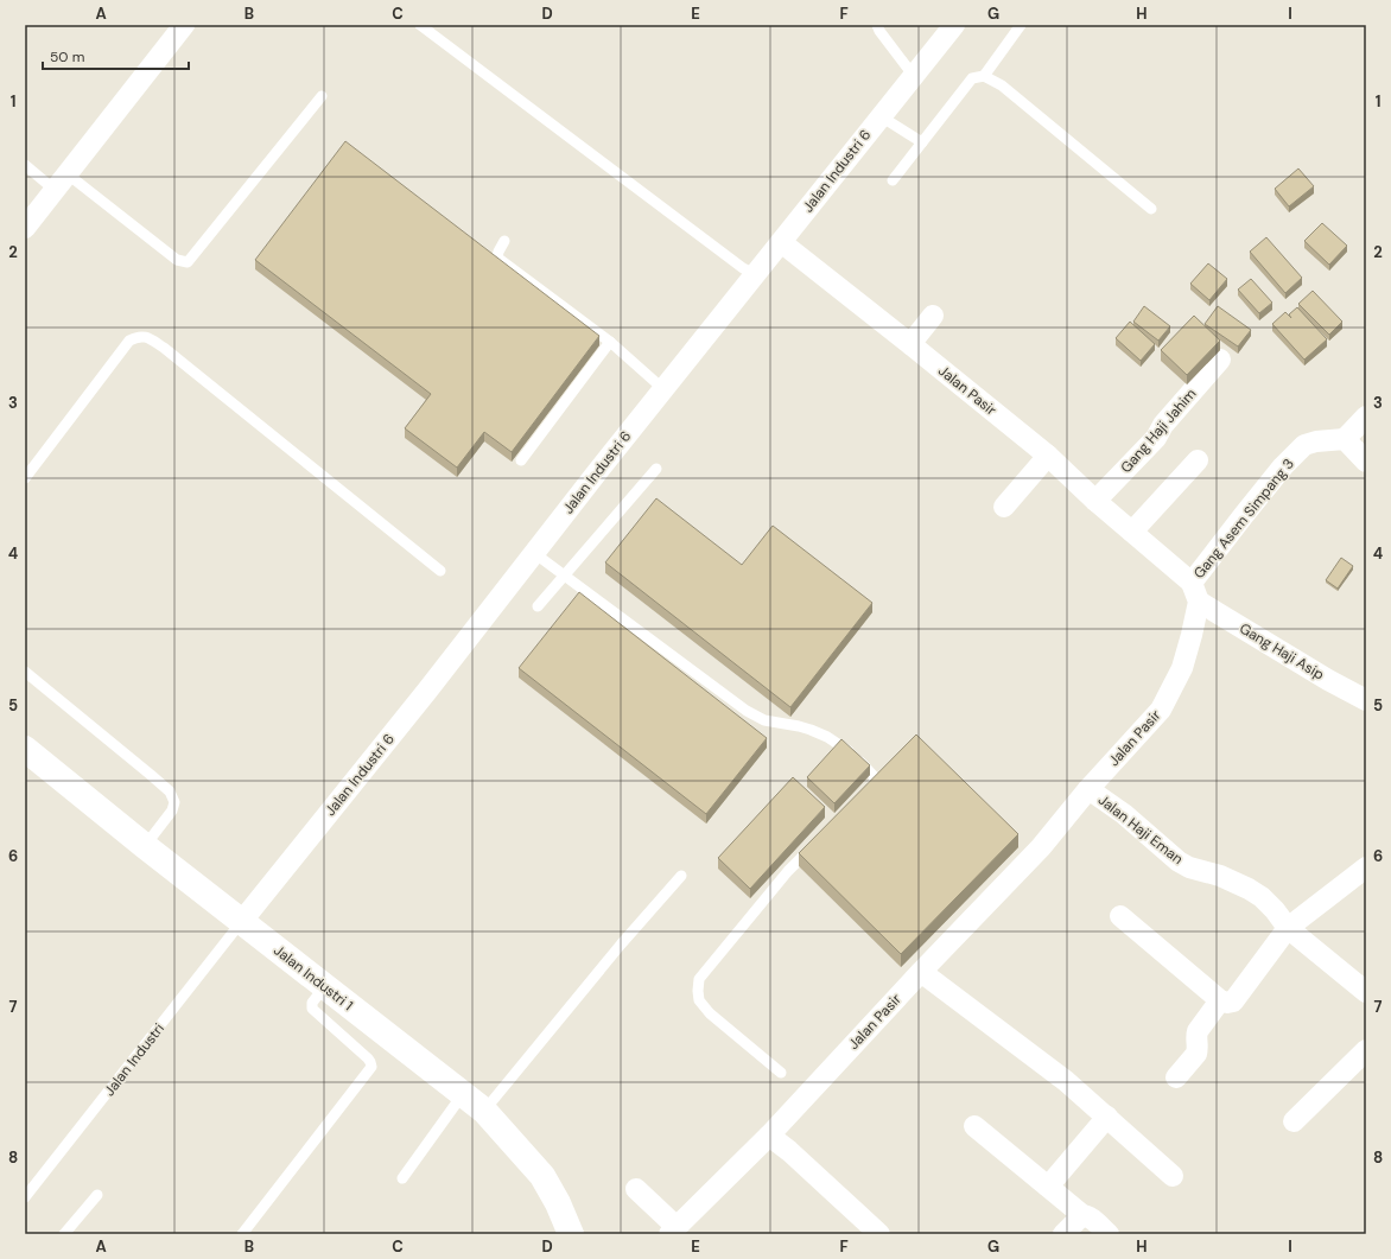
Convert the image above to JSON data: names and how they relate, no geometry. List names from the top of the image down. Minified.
{"streets":{"street":["Jalan Industri 6","Jalan Pasir","Gang Haji Jahim","Gang Asem Simpang 3","Gang Haji Asip","Jalan Haji Eman","Jalan Industri 1"],"lane":["Jalan Industri"]},"crossings":[["Jalan Industri 6","Jalan Pasir"],["Jalan Industri 6","Jalan Industri 1"],["Jalan Industri 6","Jalan Industri"],["Jalan Pasir","Gang Haji Jahim"],["Jalan Pasir","Gang Asem Simpang 3"],["Jalan Pasir","Gang Haji Asip"],["Jalan Pasir","Jalan Haji Eman"],["Gang Asem Simpang 3","Gang Haji Asip"],["Jalan Industri 1","Jalan Industri"]],"scale_bar":"50 m","grid":{"columns":["A","B","C","D","E","F","G","H","I"],"rows":["1","2","3","4","5","6","7","8"]}}
